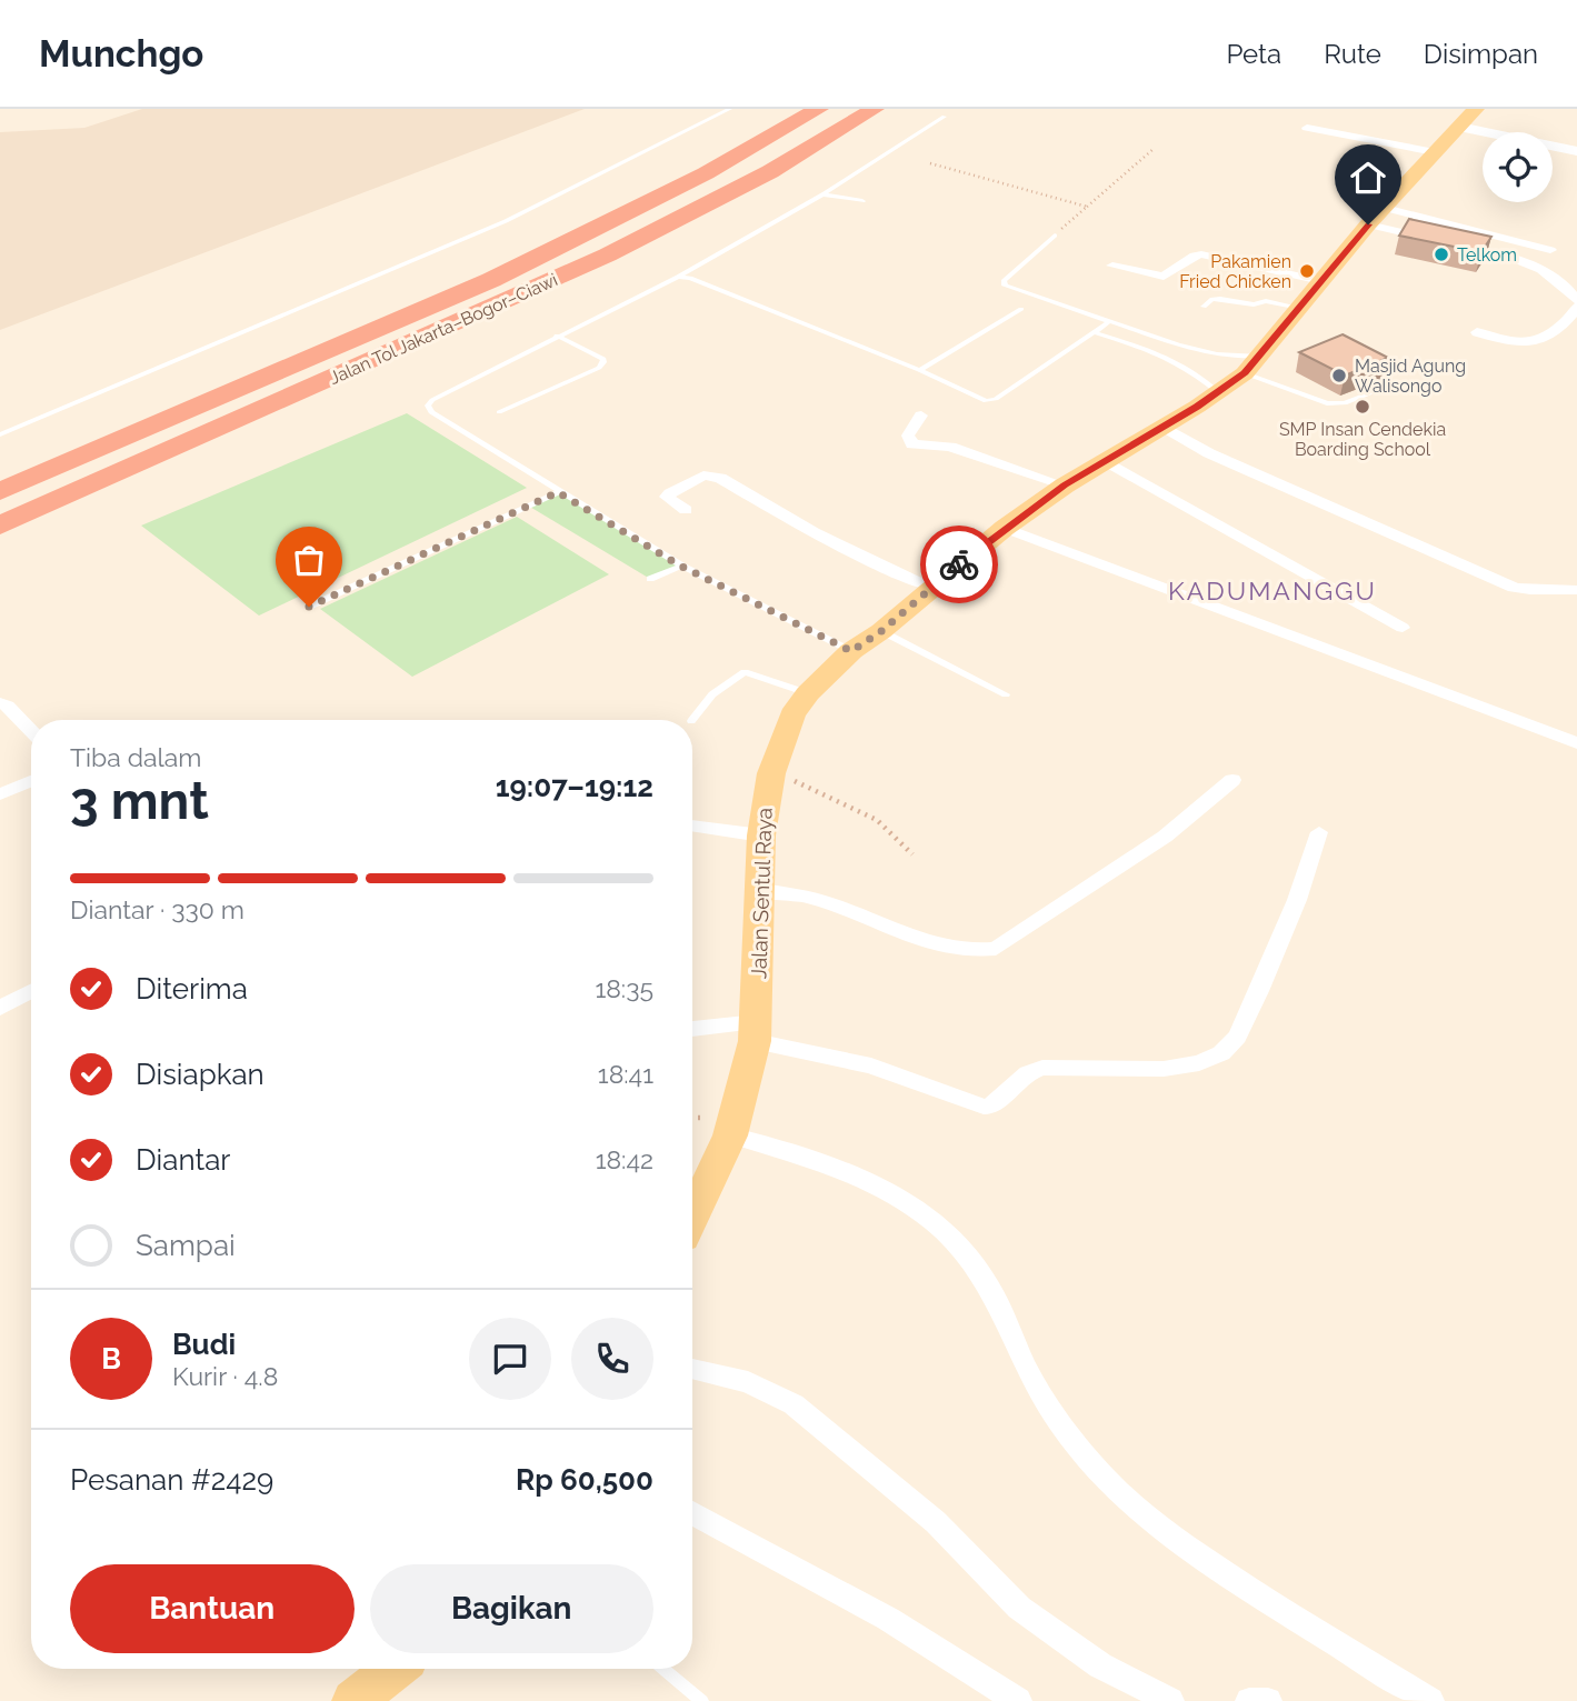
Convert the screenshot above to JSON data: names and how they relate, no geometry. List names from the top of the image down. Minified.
{"streets":{"highway":["Jalan Tol Jakarta–Bogor–Ciawi"],"main road":["Jalan Sentul Raya"]},"districts":["KADUMANGGU"],"places":["Telkom","Pakamien Fried Chicken","Masjid Agung Walisongo","SMP Insan Cendekia Boarding School"],"page":{"header":"Munchgo","nav":["Peta","Rute","Disimpan"],"heading":["3 mnt","Tiba dalam","19:07–19:12"],"panel":["Budi","Kurir · 4.8","Pesanan #2429","Rp 60,500"],"bar":"Diantar · 330 m","list":[["Diterima","18:35"],["Disiapkan","18:41"],["Diantar","18:42"],"Sampai"],"round":"B","buttons":["Bantuan","Bagikan"]}}
